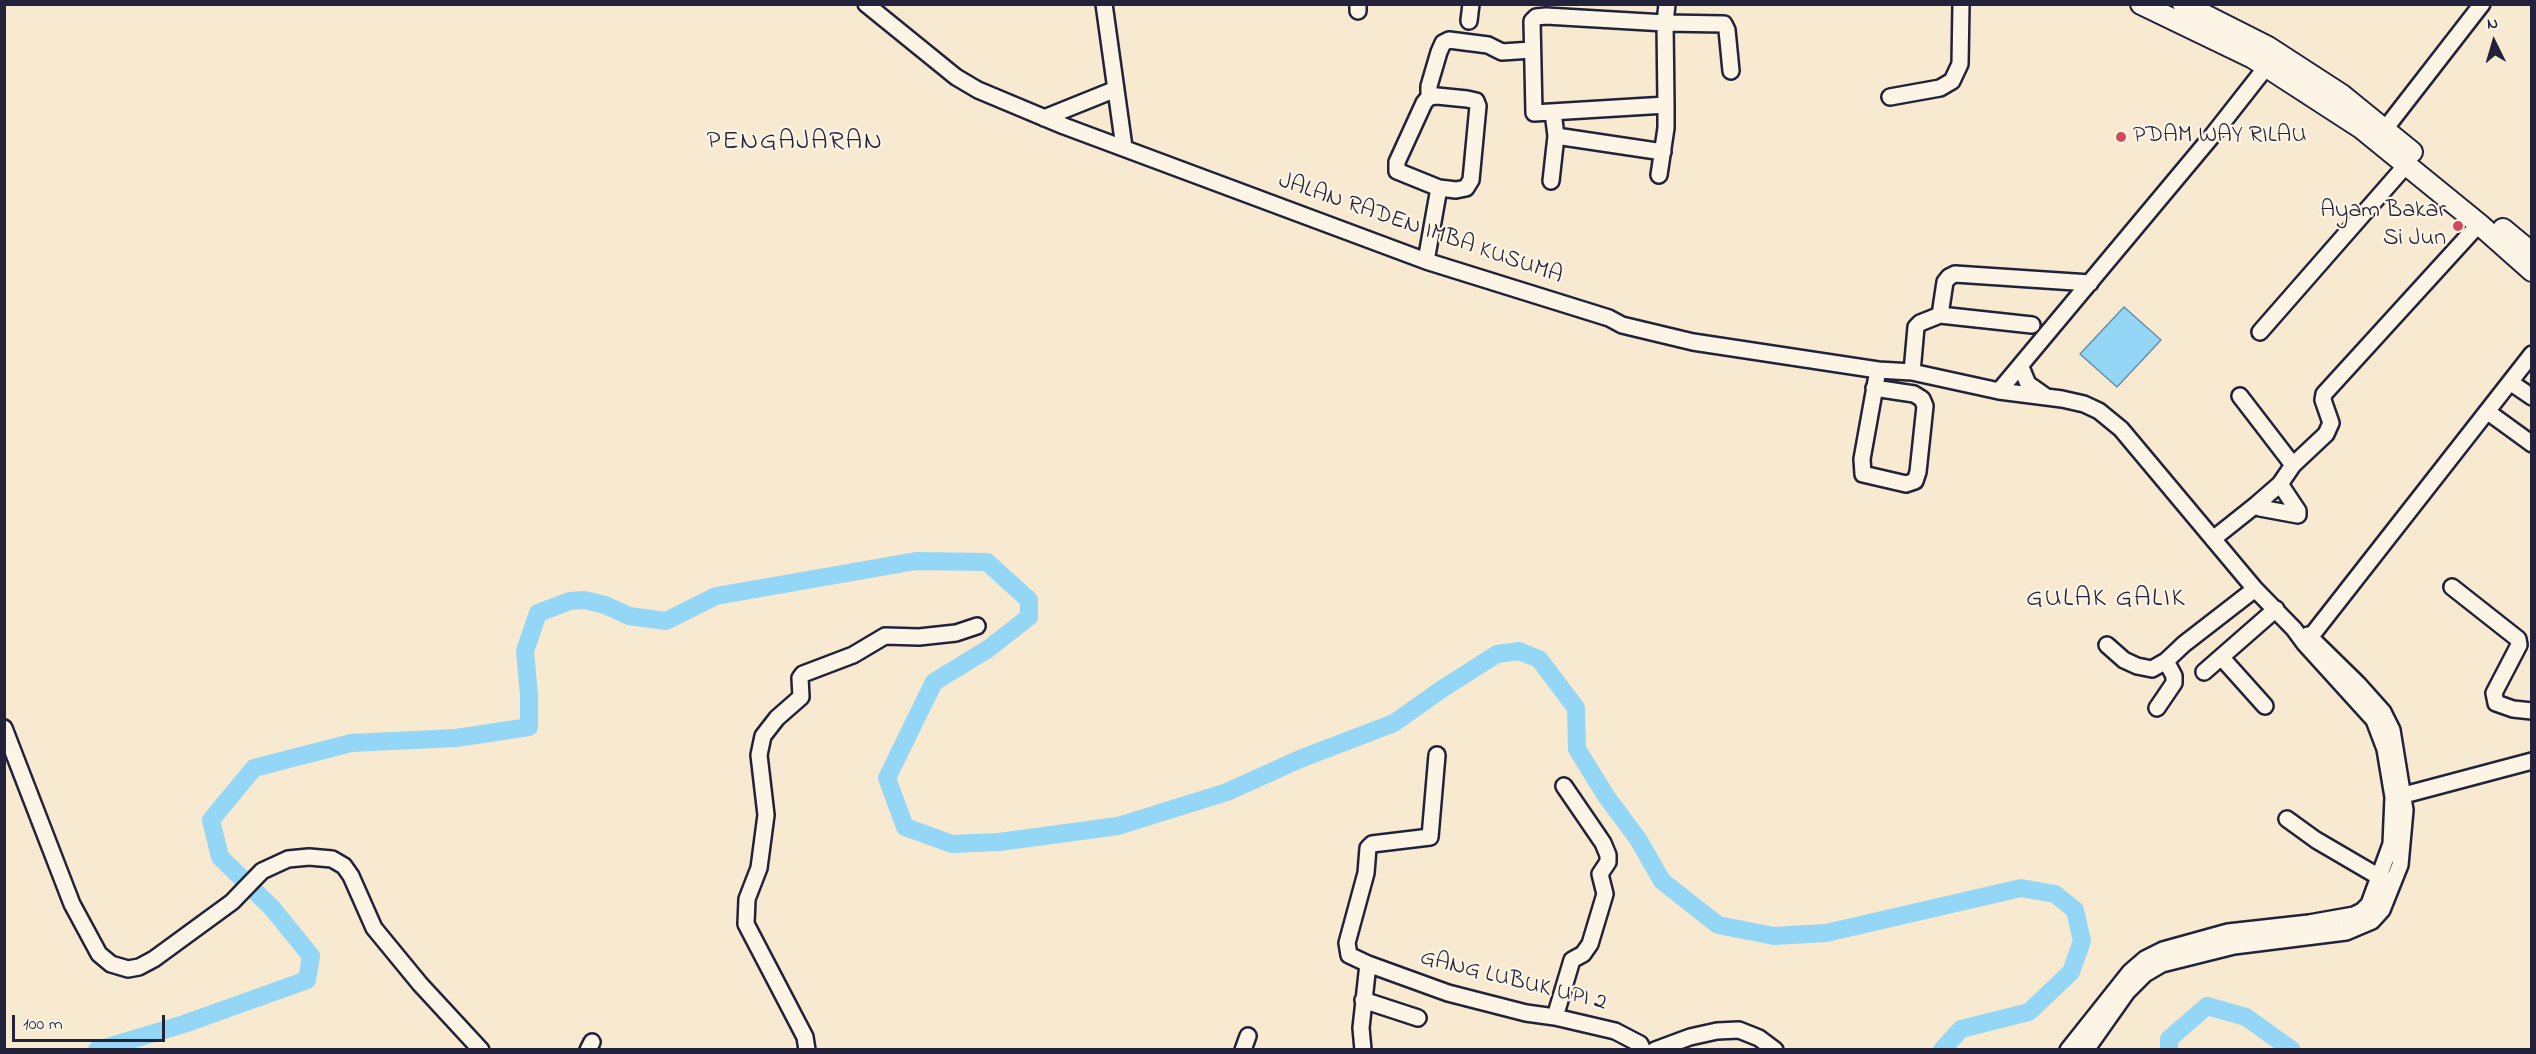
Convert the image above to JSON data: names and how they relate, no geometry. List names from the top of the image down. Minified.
{"streets":{"street":["JALAN RADEN IMBA KUSUMA","GANG LUBUK UPI 2"]},"districts":["PENGAJARAN","GULAK GALIK"],"places":["PDAM WAY RILAU","Ayam Bakar Si Jun"],"scale_bar":"100 m","north":"top"}
